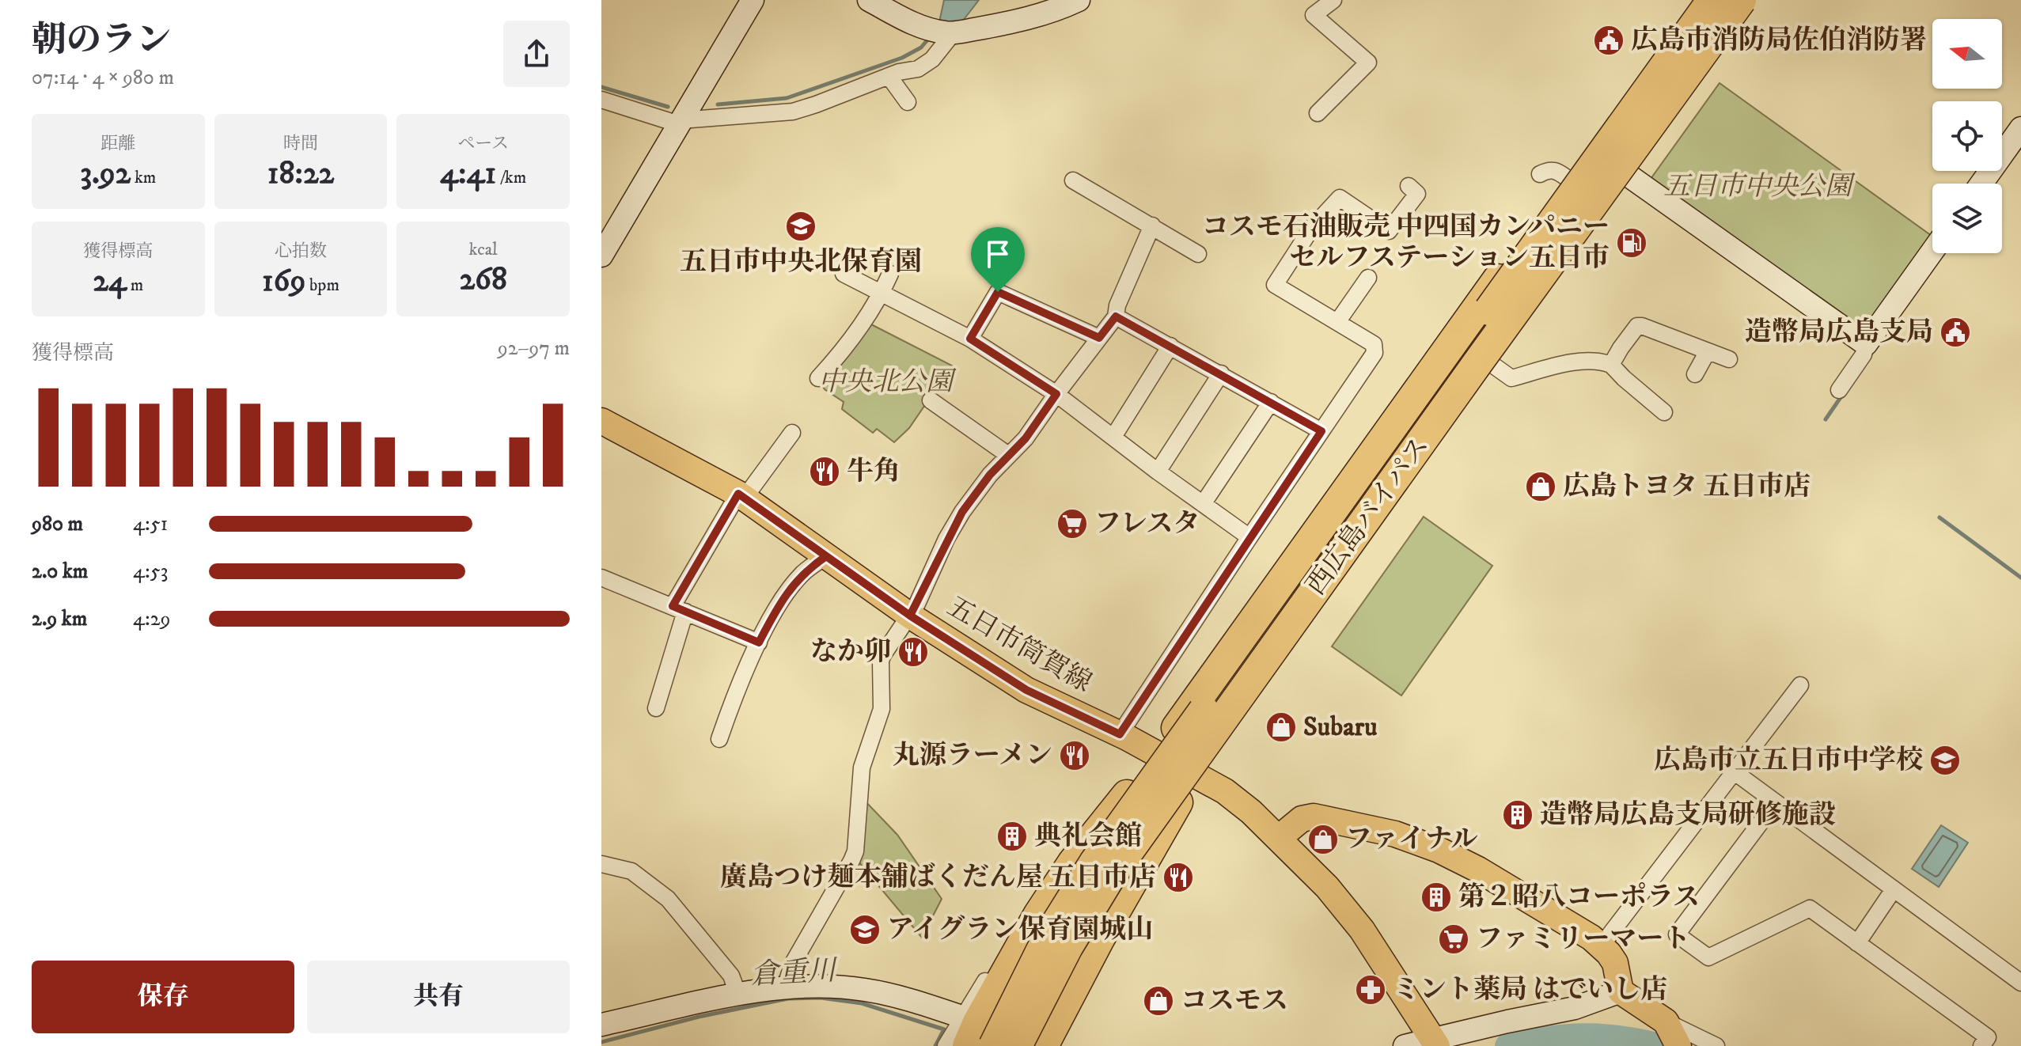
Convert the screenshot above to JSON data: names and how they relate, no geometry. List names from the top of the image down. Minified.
{"streets":{"highway":["西広島バイパス"],"main road":["五日市筒賀線"]},"crossings":[["西広島バイパス","五日市筒賀線"]],"water":["倉重川"],"parks":["五日市中央公園","中央北公園"],"places":{"public building":["広島市消防局佐伯消防署","造幣局広島支局"],"school or university":["五日市中央北保育園","広島市立五日市中学校","アイグラン保育園城山"],"fuel station":["コスモ石油販売 中四国カンパニー セルフステーション五日市"],"restaurant":["牛角","なか卯","丸源ラーメン","廣島つけ麺本舗ばくだん屋 五日市店"],"shop":["広島トヨタ 五日市店","Subaru","ファイナル","コスモス"],"supermarket":["フレスタ","ファミリーマート"],"building":["造幣局広島支局研修施設","典礼会館","第２昭八コーポラス"],"pharmacy":["ミント薬局 はでいし店"]},"north":"left","page":{"heading":["朝のラン","07:14 · 4 × 980 m"],"stats":[["距離","3.92 km"],["時間","18:22"],["ペース","4:41 /km"],["獲得標高","24 m"],["心拍数","169 bpm"],["kcal","268"]],"chart":["獲得標高","92–97 m"],"list":[{"name":"980 m","note":"4:51"},{"name":"2.0 km","note":"4:53"},{"name":"2.9 km","note":"4:29"}],"buttons":["保存","共有"]}}
